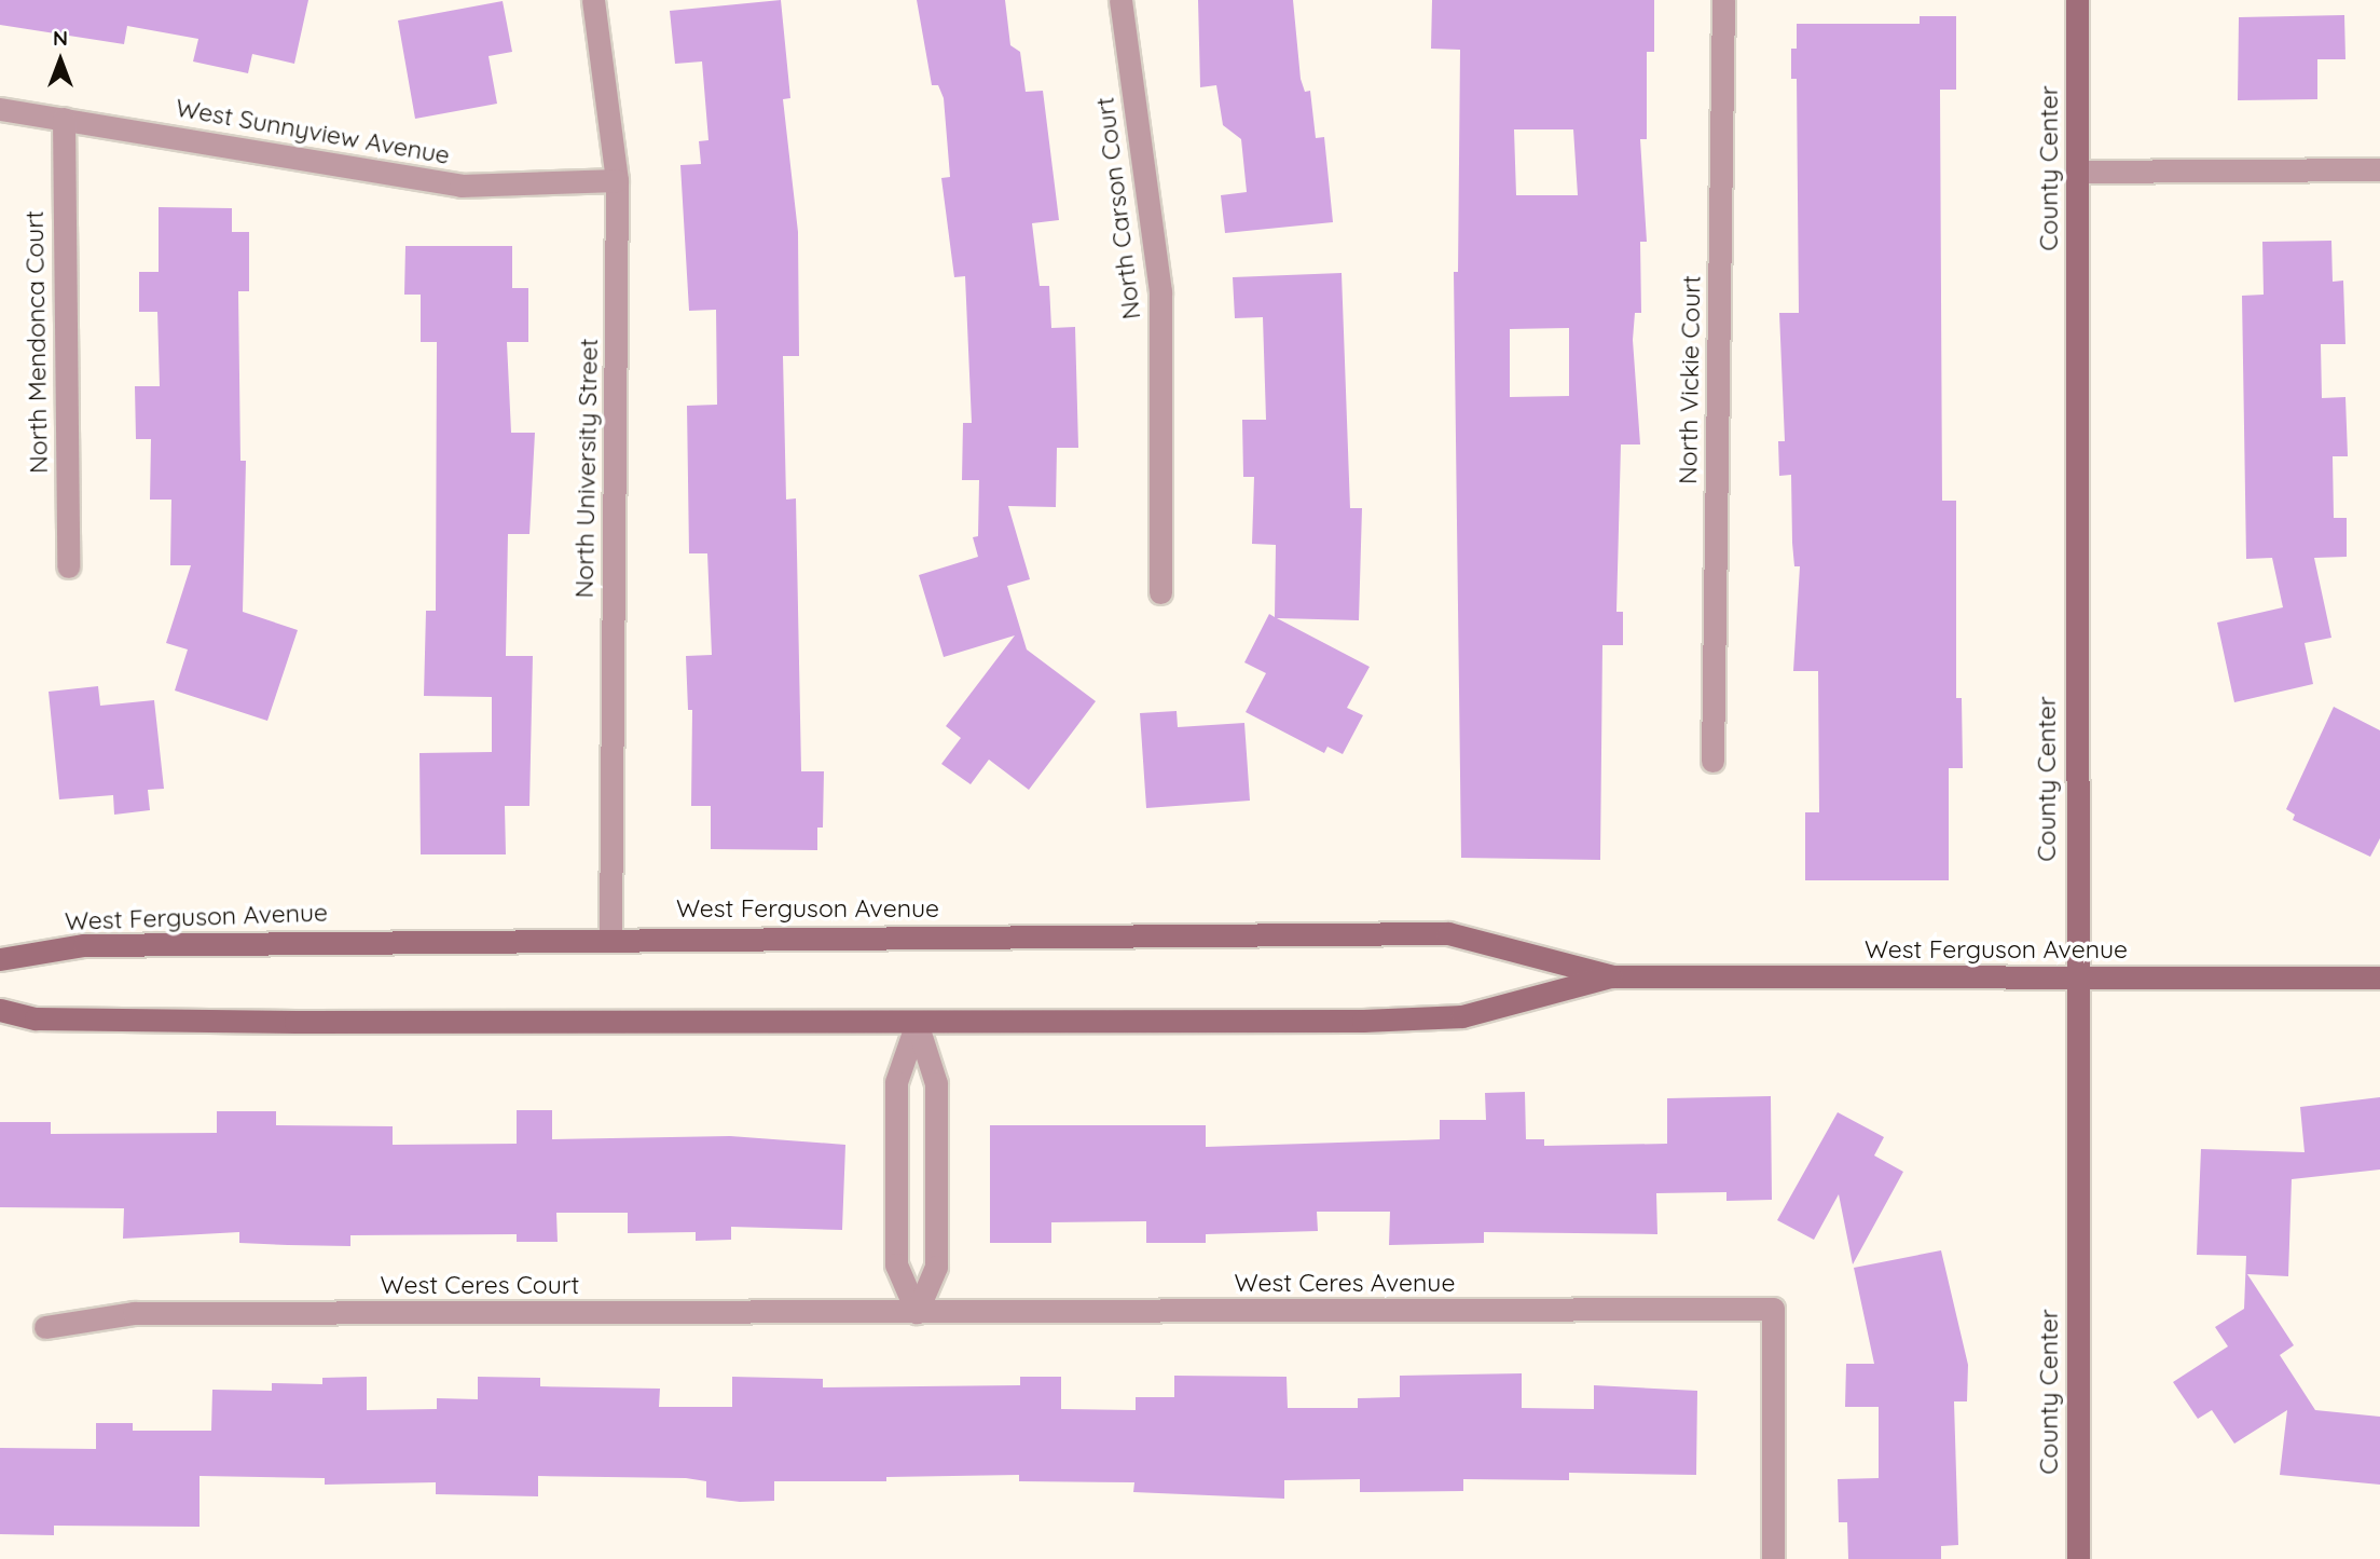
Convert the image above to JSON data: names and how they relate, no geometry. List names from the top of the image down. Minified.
{"streets":{"street":["West Sunnyview Avenue","County Center","North Carson Court","North Mendonca Court","North Vickie Court","North University Street","West Ferguson Avenue","West Ceres Avenue","West Ceres Court"]},"crossings":[["West Sunnyview Avenue","North Mendonca Court"],["West Sunnyview Avenue","North University Street"],["County Center","West Ferguson Avenue"],["North University Street","West Ferguson Avenue"],["West Ceres Avenue","West Ceres Court"]],"north":"top"}
